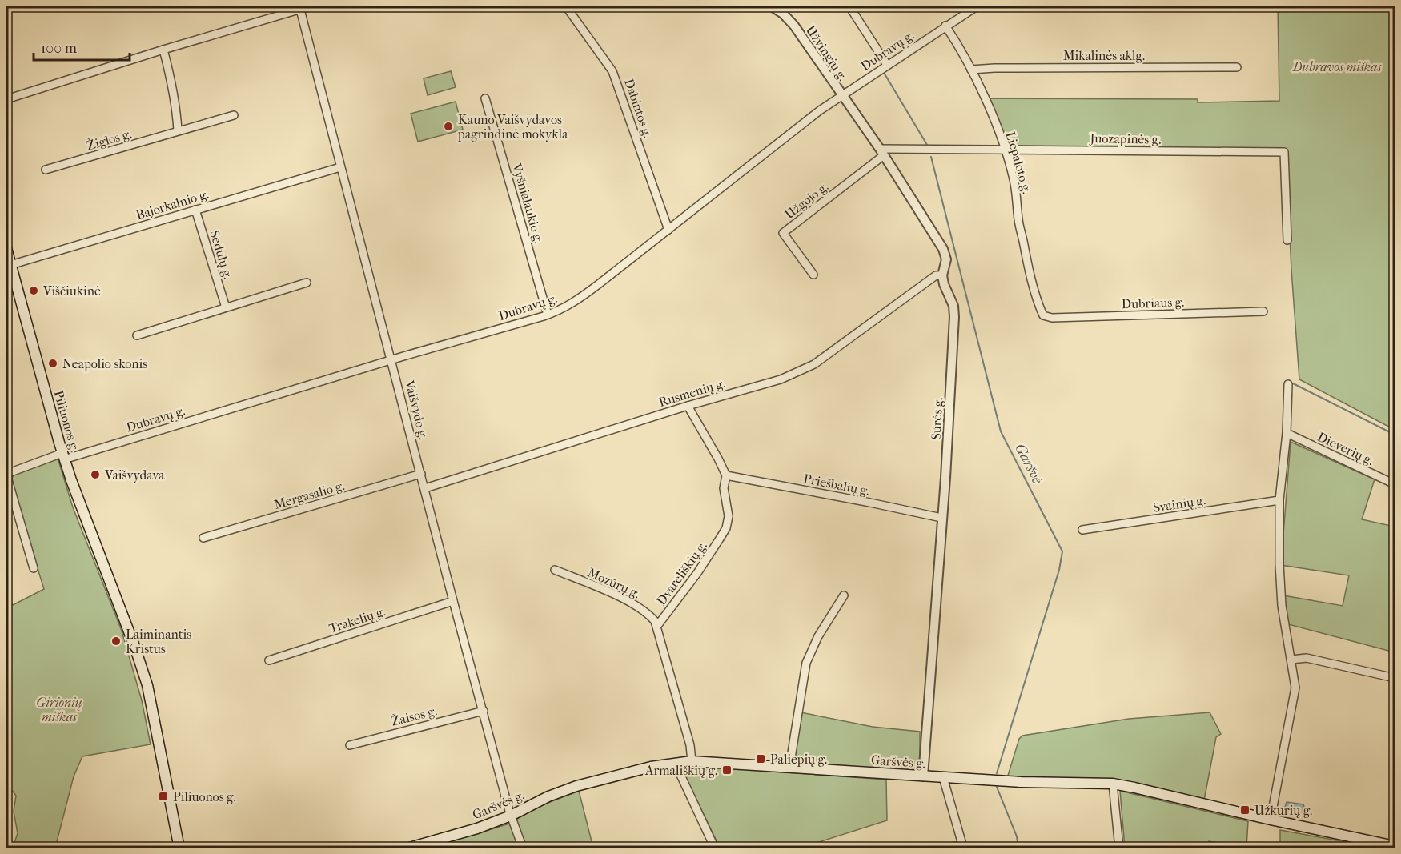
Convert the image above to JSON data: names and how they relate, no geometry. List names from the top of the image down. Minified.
{"streets":{"main road":["Piliuonos g.","Garšvės g."],"street":["Dubravų g.","Užvingių g.","Mikalinės aklg.","Dabintos g.","Juozapinės g.","Žiglos g.","Liepaloto g.","Užgojo g.","Vyšnialaukio g.","Bajorkalnio g.","Sedulų g.","Dubriaus g.","Rusmenių g.","Vaišvydo g.","Sūrės g.","Dieverių g.","Priešbalių g.","Mergasalio g.","Svainių g.","Dvareliškių g.","Mozūrų g.","Trakelių g.","Žaisos g."]},"crossings":[["Dubravų g.","Užvingių g."],["Dubravų g.","Dabintos g."],["Dubravų g.","Liepaloto g."],["Dubravų g.","Vyšnialaukio g."],["Dubravų g.","Vaišvydo g."],["Dubravų g.","Sūrės g."],["Dubravų g.","Piliuonos g."],["Užvingių g.","Sūrės g."],["Mikalinės aklg.","Liepaloto g."],["Juozapinės g.","Liepaloto g."],["Juozapinės g.","Užgojo g."],["Juozapinės g.","Sūrės g."],["Liepaloto g.","Dubriaus g."],["Užgojo g.","Sūrės g."],["Bajorkalnio g.","Sedulų g."],["Bajorkalnio g.","Vaišvydo g."],["Bajorkalnio g.","Piliuonos g."],["Rusmenių g.","Vaišvydo g."],["Rusmenių g.","Sūrės g."],["Rusmenių g.","Dvareliškių g."],["Vaišvydo g.","Mergasalio g."],["Vaišvydo g.","Trakelių g."],["Vaišvydo g.","Žaisos g."],["Vaišvydo g.","Garšvės g."],["Sūrės g.","Priešbalių g."],["Sūrės g.","Garšvės g."],["Priešbalių g.","Dvareliškių g."],["Dvareliškių g.","Mozūrų g."],["Dvareliškių g.","Garšvės g."]],"water":["Garšvė"],"parks":["Dubravos miškas","Girionių miškas"],"places":{"other":["Kauno Vaišvydavos pagrindinė mokykla","Viščiukinė","Neapolio skonis","Vaišvydava","Laiminantis Kristus"],"transit":["Paliepių g.","Armališkių g.","Piliuonos g.","Užkurių g."]},"scale_bar":"100 m"}
